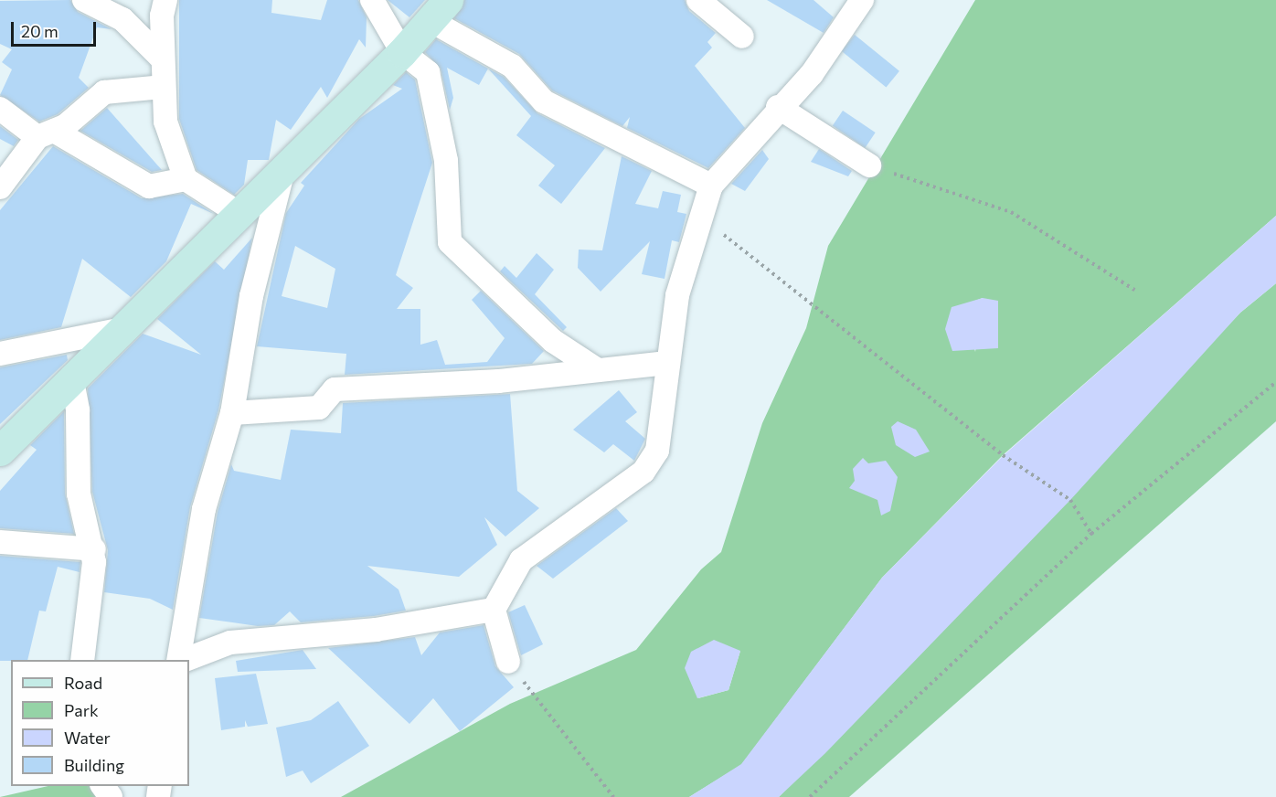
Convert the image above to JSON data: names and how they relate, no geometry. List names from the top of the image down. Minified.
{"legend":["Road","Park","Water","Building"],"scale_bar":"20 m"}
